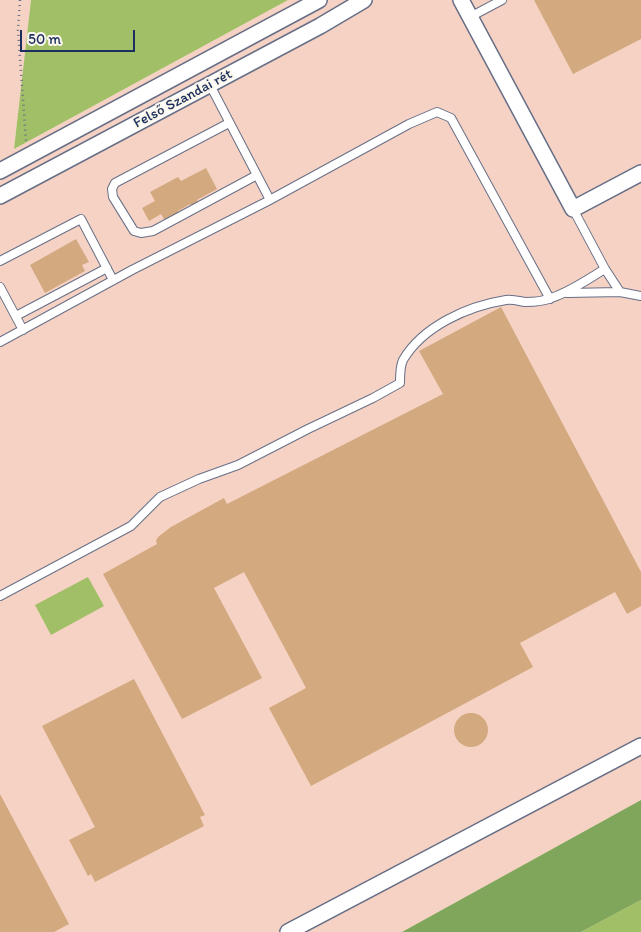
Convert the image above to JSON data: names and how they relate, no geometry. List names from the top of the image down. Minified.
{"streets":{"street":["Felső Szandai rét"]},"scale_bar":"50 m"}
